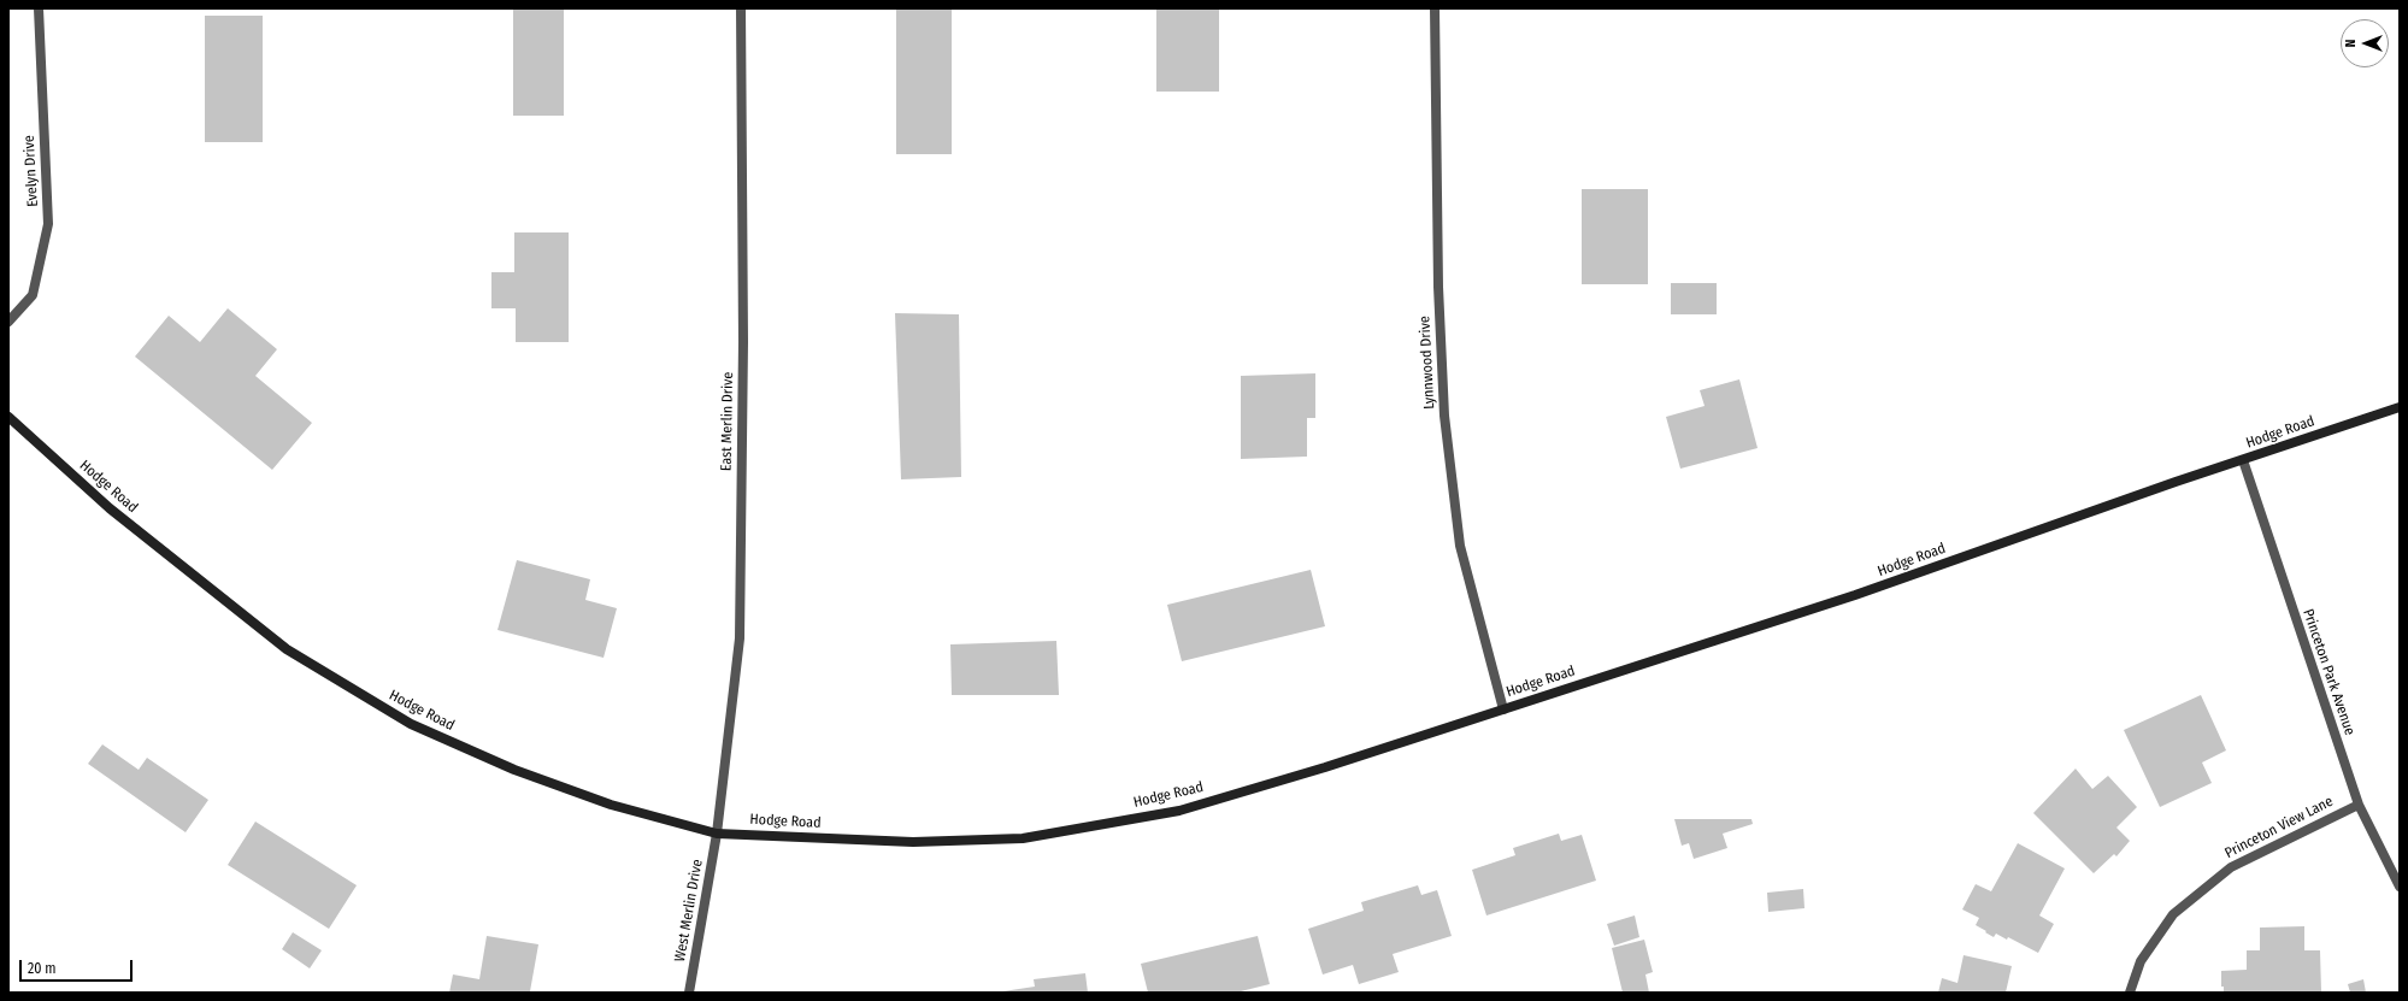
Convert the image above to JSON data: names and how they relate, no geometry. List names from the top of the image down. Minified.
{"streets":{"main road":["Hodge Road"],"street":["Evelyn Drive","Lynnwood Drive","East Merlin Drive","Princeton Park Avenue","Princeton View Lane","West Merlin Drive"]},"crossings":[["Lynnwood Drive","Hodge Road"],["East Merlin Drive","Hodge Road"],["East Merlin Drive","West Merlin Drive"],["Hodge Road","Princeton Park Avenue"],["Hodge Road","West Merlin Drive"],["Princeton Park Avenue","Princeton View Lane"]],"scale_bar":"20 m","north":"left"}
